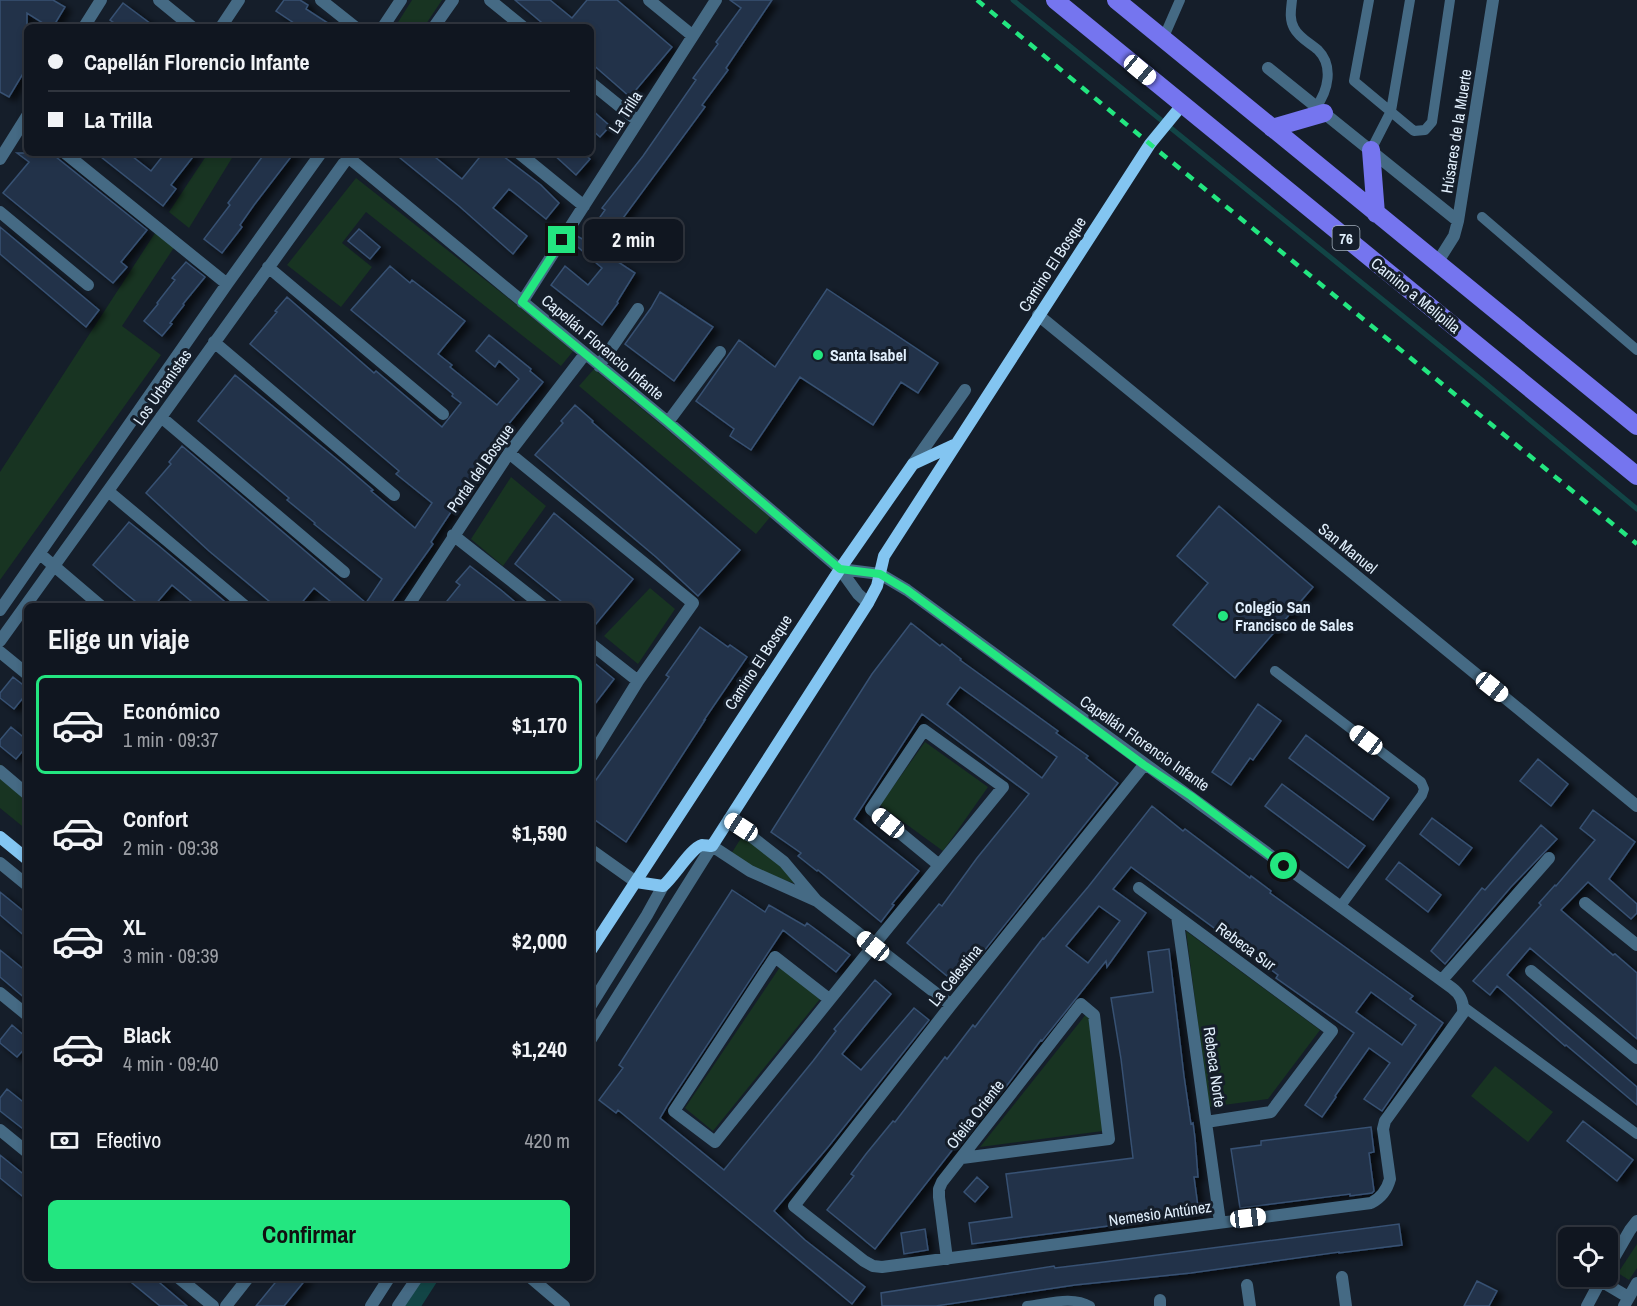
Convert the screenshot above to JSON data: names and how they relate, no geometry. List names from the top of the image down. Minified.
{"streets":{"main road":["76","Camino a Melipilla"],"street":["La Trilla","Húsares de la Muerte","Camino El Bosque","Capellán Florencio Infante","Los Urbanistas","Portal del Bosque","San Manuel","Rebeca Sur","La Celestina","Rebeca Norte","Ofelia Oriente","Nemesio Antúnez"]},"crossings":[["La Trilla","Capellán Florencio Infante"],["Húsares de la Muerte","76"],["Camino El Bosque","Camino a Melipilla"],["Camino El Bosque","Capellán Florencio Infante"],["Camino El Bosque","San Manuel"],["Capellán Florencio Infante","Portal del Bosque"],["Capellán Florencio Infante","La Celestina"],["Capellán Florencio Infante","Nemesio Antúnez"],["Rebeca Sur","Rebeca Norte"],["La Celestina","Nemesio Antúnez"],["Rebeca Norte","Nemesio Antúnez"],["Ofelia Oriente","Nemesio Antúnez"]],"places":["Santa Isabel","Colegio San Francisco de Sales"],"page":{"banner":["Capellán Florencio Infante","La Trilla"],"bubble":"2 min","heading":"Elige un viaje","list":[{"name":"Económico","note":"1 min · 09:37","value":"$1,170"},{"name":"Confort","note":"2 min · 09:38","value":"$1,590"},{"name":"XL","note":"3 min · 09:39","value":"$2,000"},{"name":"Black","note":"4 min · 09:40","value":"$1,240"}],"pay":["Efectivo","420 m"],"buttons":"Confirmar"}}
